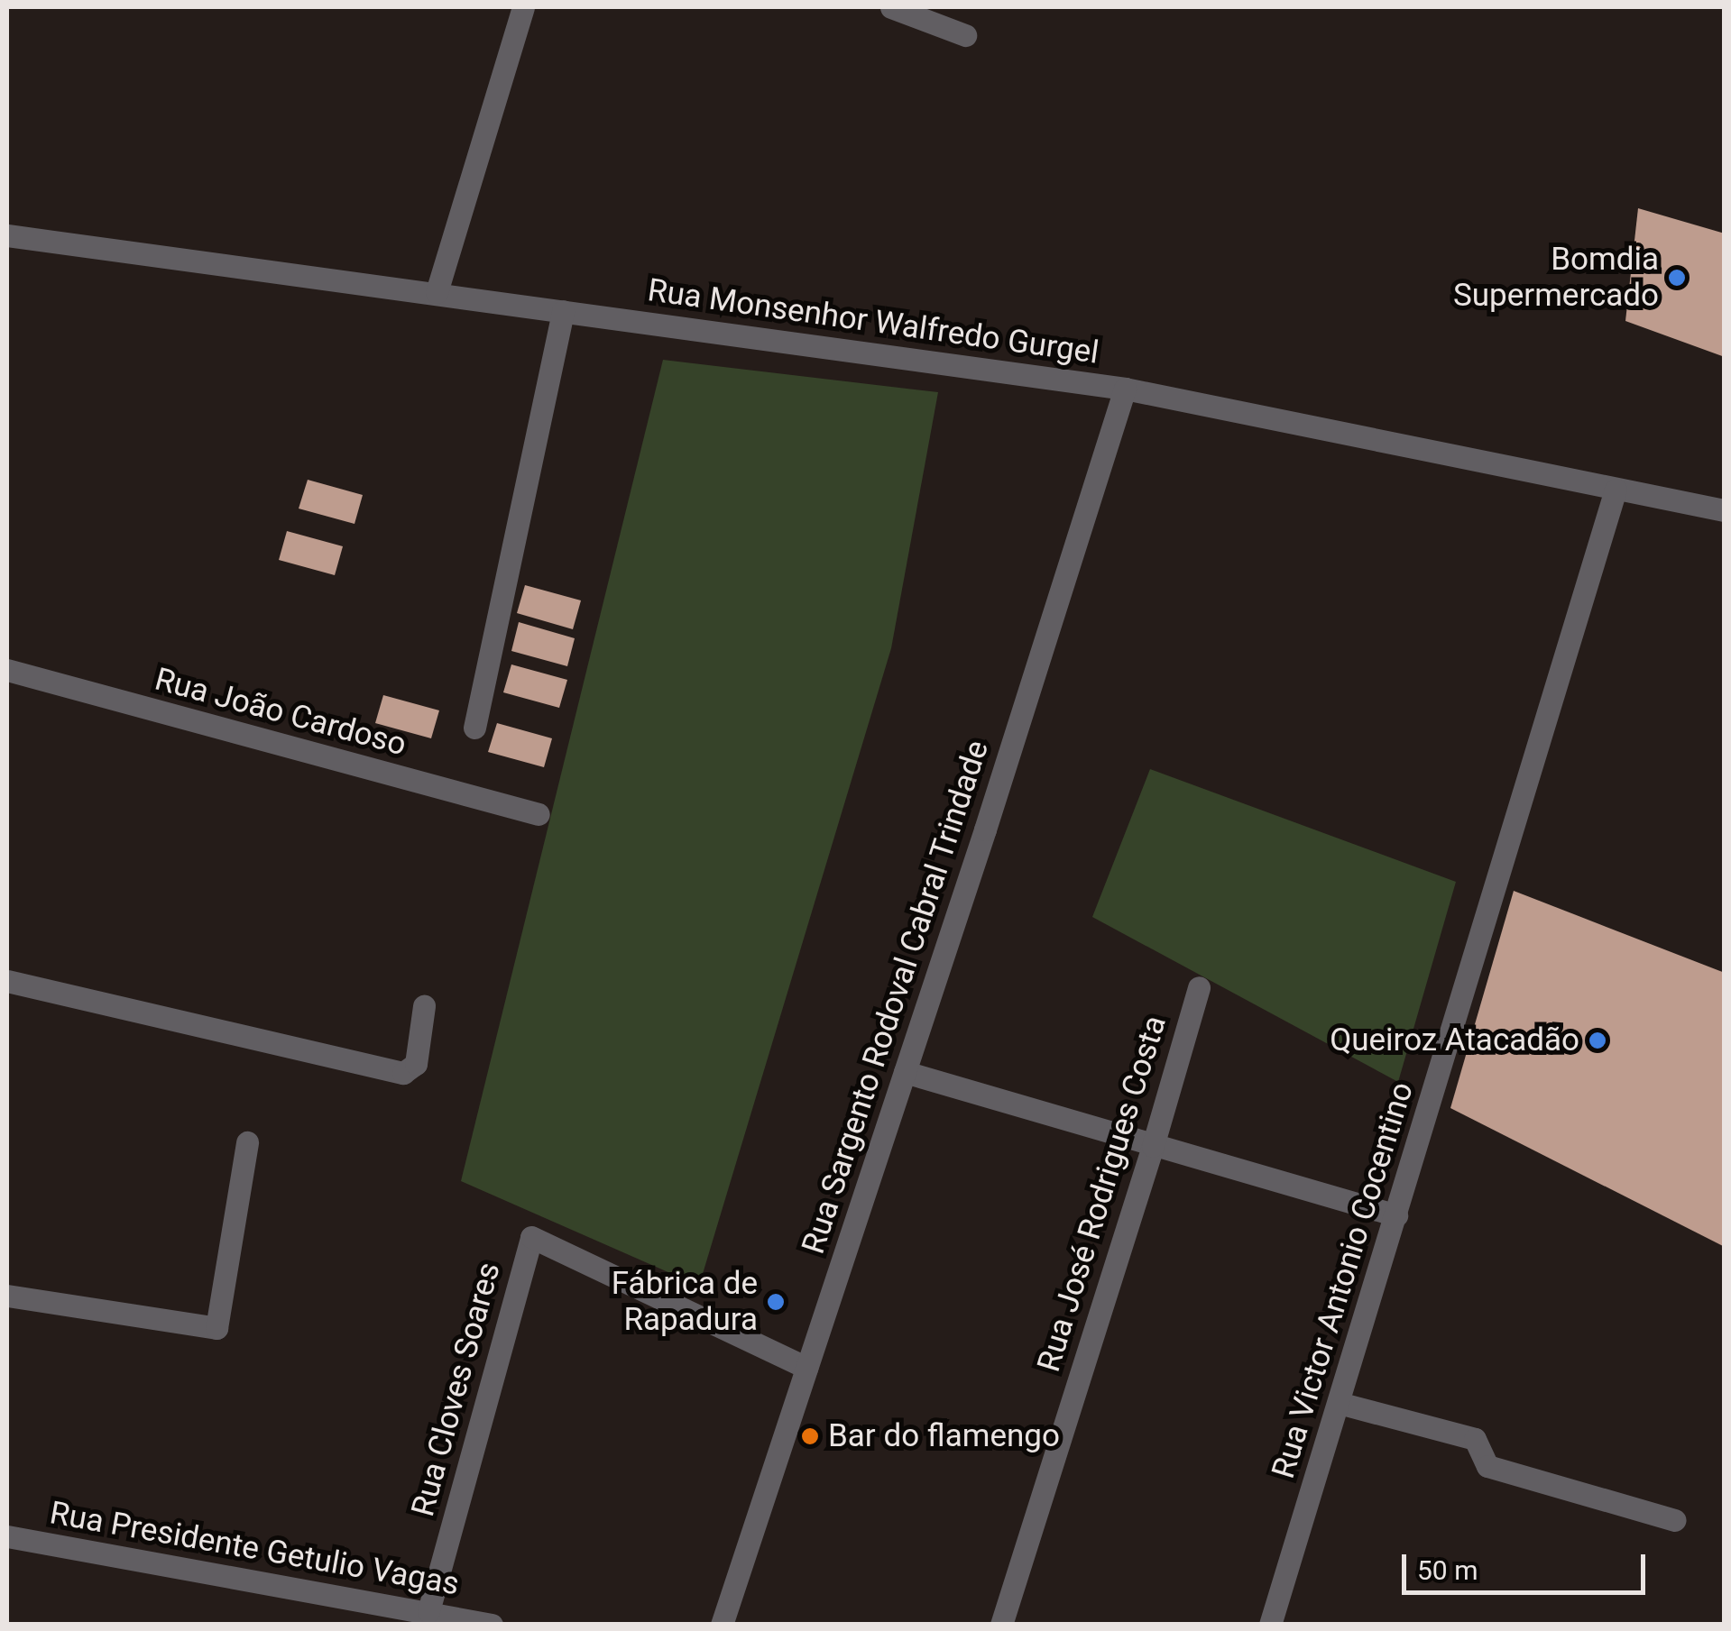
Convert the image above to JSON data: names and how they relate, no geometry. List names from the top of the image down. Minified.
{"streets":{"street":["Rua Monsenhor Walfredo Gurgel","Rua João Cardoso","Rua Sargento Rodoval Cabral Trindade","Rua José Rodrigues Costa","Rua Victor Antonio Cocentino","Rua Cloves Soares","Rua Presidente Getulio Vagas"]},"crossings":[["Rua Monsenhor Walfredo Gurgel","Rua Sargento Rodoval Cabral Trindade"],["Rua Monsenhor Walfredo Gurgel","Rua Victor Antonio Cocentino"],["Rua Sargento Rodoval Cabral Trindade","Rua Cloves Soares"],["Rua Cloves Soares","Rua Presidente Getulio Vagas"]],"places":["Bomdia Supermercado","Queiroz Atacadão","Fábrica de Rapadura","Bar do flamengo"],"scale_bar":"50 m"}
